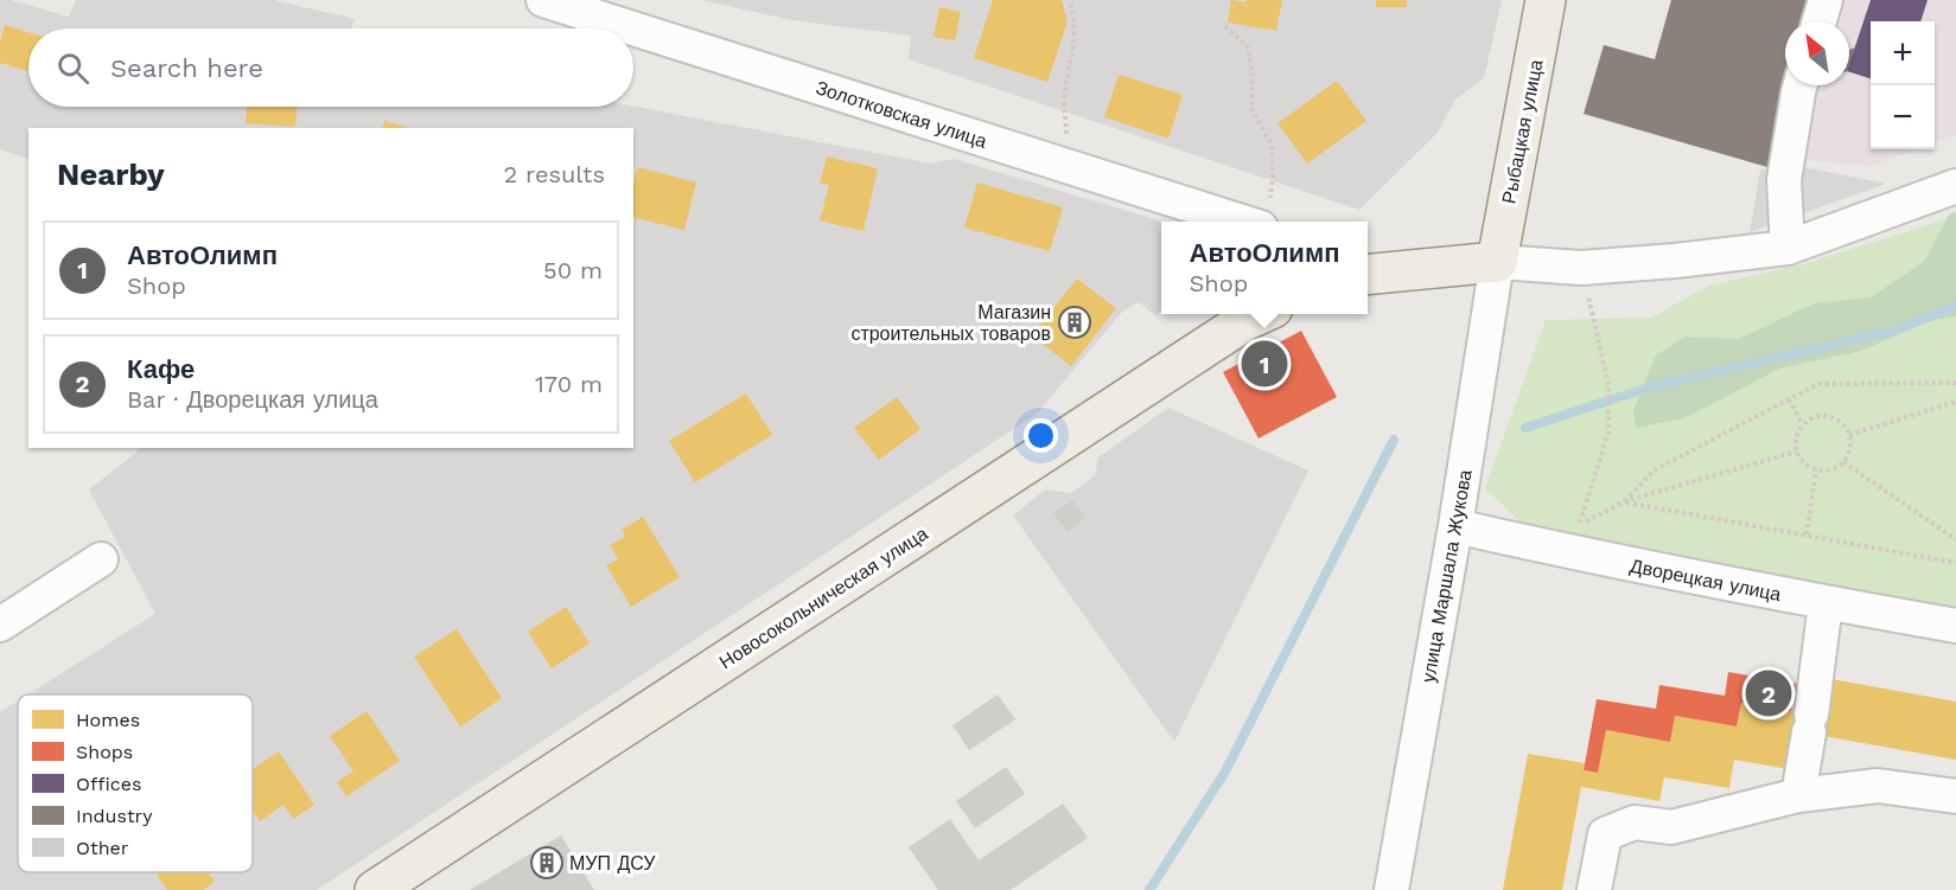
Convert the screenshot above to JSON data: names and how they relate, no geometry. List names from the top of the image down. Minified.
{"streets":{"main road":["Рыбацкая улица","Новосокольническая улица"],"street":["Золотковская улица","улица Маршала Жукова","Дворецкая улица"]},"crossings":[["Рыбацкая улица","улица Маршала Жукова"],["улица Маршала Жукова","Дворецкая улица"]],"places":{"building":["Магазин строительных товаров","МУП ДСУ"]},"legend":["Homes","Shops","Offices","Industry","Other"],"north":"top left","page":{"map_buttons":["+","−"],"search":"Search here","heading":["Nearby","2 results"],"list":[{"mark":"1","name":"АвтоОлимп","note":"Shop","value":"50 m"},{"mark":"2","name":"Кафе","note":"Bar · Дворецкая улица","value":"170 m"}],"popup":["АвтоОлимп","Shop"],"pins":["1","2"]}}
